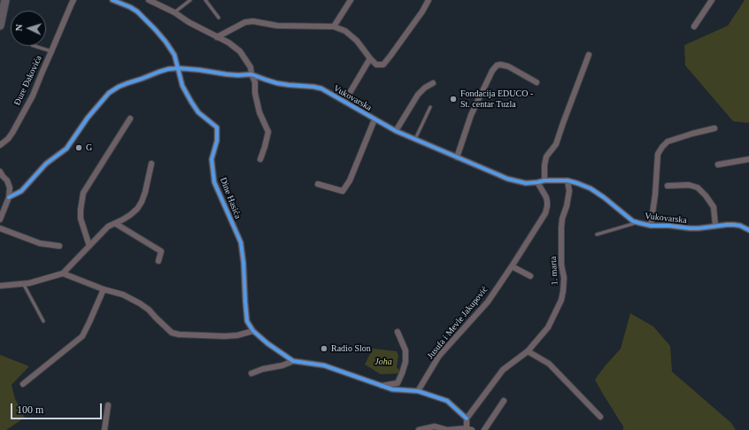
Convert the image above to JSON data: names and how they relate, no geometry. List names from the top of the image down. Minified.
{"streets":{"street":["Đure Đakovića","Vukovarska","Dine Hasića","1. marta","Jusufa i Mevle Jakupović"]},"crossings":[["Vukovarska","Dine Hasića"],["Vukovarska","1. marta"],["Vukovarska","Jusufa i Mevle Jakupović"]],"parks":["Joha"],"places":["Fondacija EDUCO - St. centar Tuzla","G","Radio Slon"],"scale_bar":"100 m","north":"left"}
